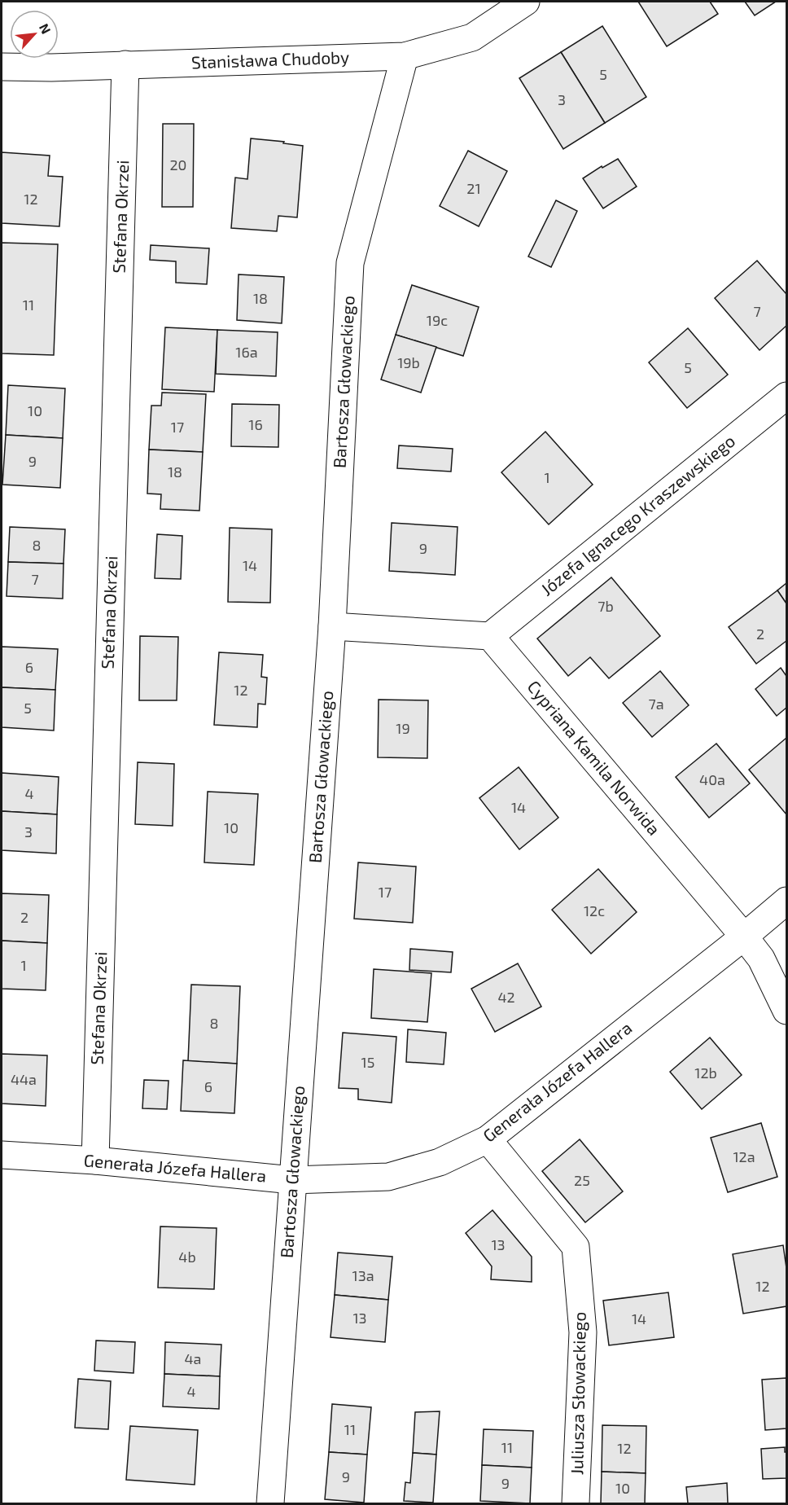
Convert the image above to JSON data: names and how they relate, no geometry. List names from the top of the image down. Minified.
{"streets":{"street":["Stanisława Chudoby","Stefana Okrzei","Bartosza Głowackiego","Józefa Ignacego Kraszewskiego","Cypriana Kamila Norwida","Generała Józefa Hallera","Juliusza Słowackiego"]},"crossings":[["Stanisława Chudoby","Stefana Okrzei"],["Stanisława Chudoby","Bartosza Głowackiego"],["Stefana Okrzei","Generała Józefa Hallera"],["Bartosza Głowackiego","Generała Józefa Hallera"],["Józefa Ignacego Kraszewskiego","Cypriana Kamila Norwida"],["Cypriana Kamila Norwida","Generała Józefa Hallera"],["Generała Józefa Hallera","Juliusza Słowackiego"]],"house_numbers":["5","3","20","21","12","18","11","7","19c","16a","19b","5","10","16","17","9","18","1","8","9","14","7","7b","2","6","12","7a","5","19","40a","4","14","10","3","17","12c","2","1","42","8","15","12b","44a","6","12a","25","13","4b","13a","12","13","14","4a","4","11","11","12","9","9","10"],"north":"top right"}
